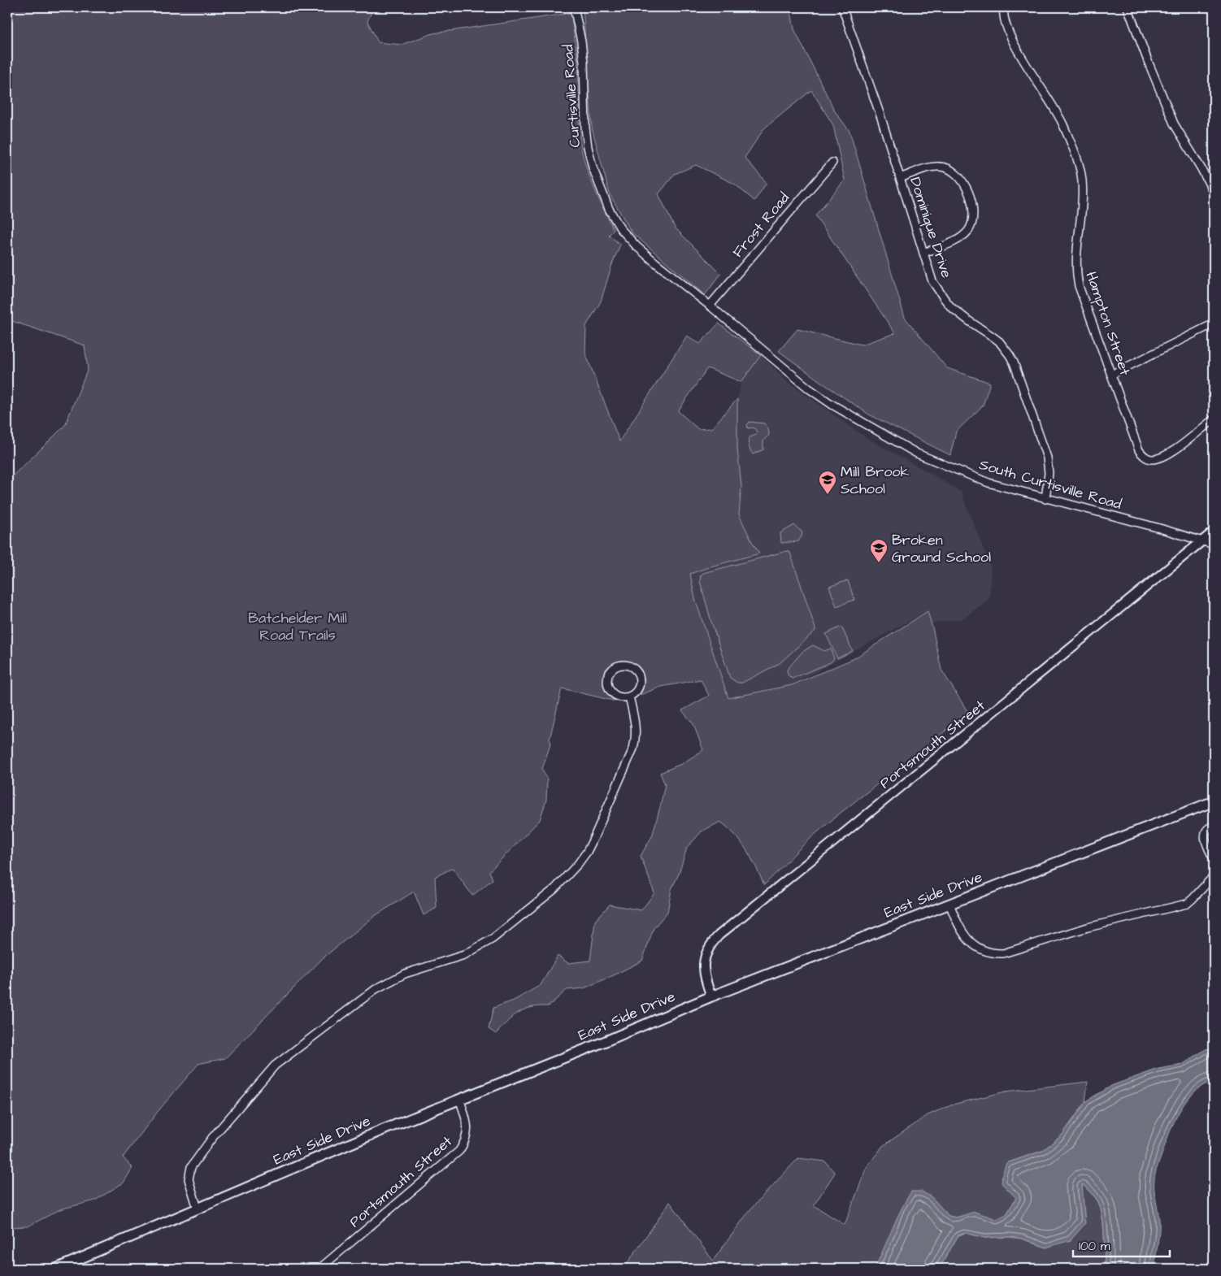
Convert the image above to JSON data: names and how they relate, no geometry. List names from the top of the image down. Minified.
{"streets":{"main road":["East Side Drive"],"street":["Curtisville Road","Frost Road","Dominique Drive","Hampton Street","South Curtisville Road","Portsmouth Street"]},"crossings":[["Curtisville Road","Frost Road"],["Curtisville Road","South Curtisville Road"],["Frost Road","South Curtisville Road"],["Dominique Drive","South Curtisville Road"],["South Curtisville Road","Portsmouth Street"],["Portsmouth Street","East Side Drive"]],"parks":["Batchelder Mill Road Trails"],"places":{"school or university":["Mill Brook School","Broken Ground School"]},"scale_bar":"100 m"}
